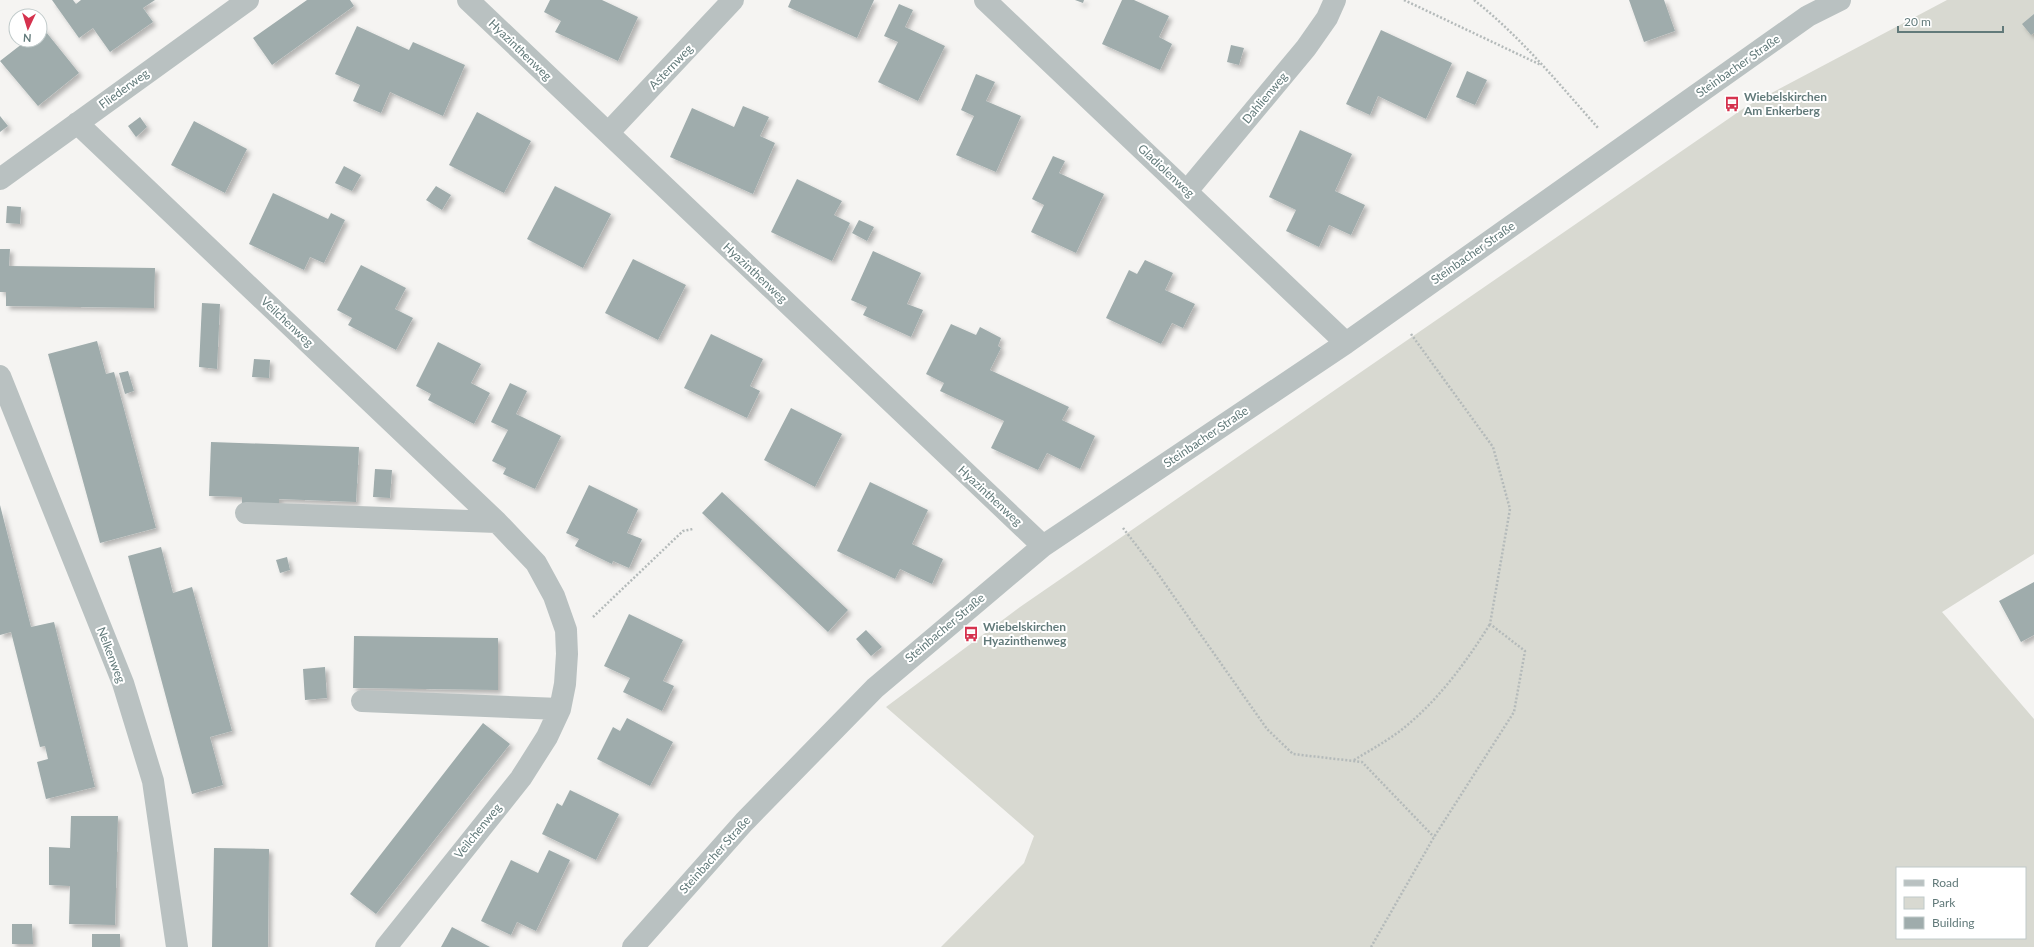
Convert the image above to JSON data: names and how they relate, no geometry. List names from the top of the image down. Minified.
{"streets":{"street":["Hyazinthenweg","Steinbacher Straße","Asternweg","Fliederweg","Dahlienweg","Gladiolenweg","Veilchenweg","Nelkenweg"]},"crossings":[["Hyazinthenweg","Steinbacher Straße"],["Hyazinthenweg","Asternweg"],["Steinbacher Straße","Gladiolenweg"],["Fliederweg","Veilchenweg"],["Dahlienweg","Gladiolenweg"]],"places":{"bus stop":["Wiebelskirchen Am Enkerberg","Wiebelskirchen Hyazinthenweg"]},"legend":["Road","Park","Building"],"scale_bar":"20 m","north":"bottom"}
